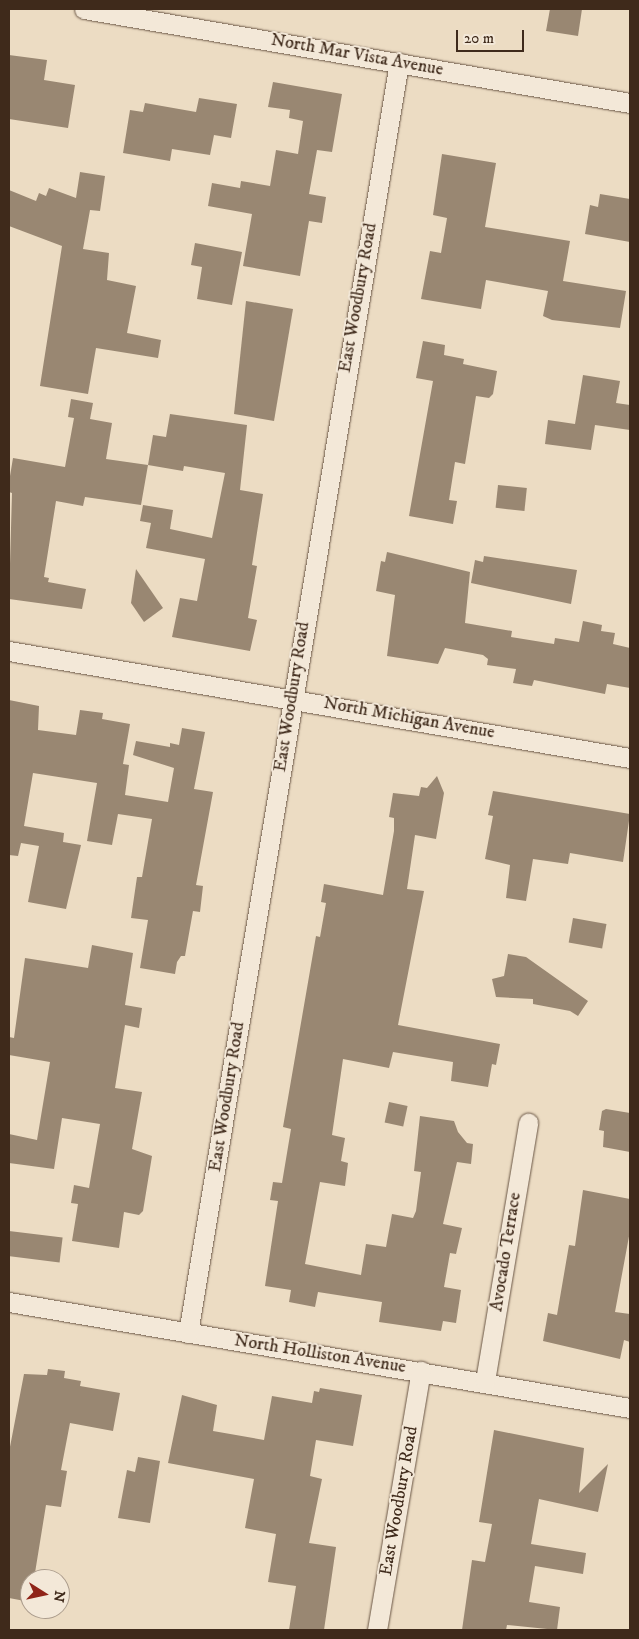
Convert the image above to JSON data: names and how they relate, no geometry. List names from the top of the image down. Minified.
{"streets":{"street":["North Mar Vista Avenue","East Woodbury Road","North Michigan Avenue","Avocado Terrace","North Holliston Avenue"]},"crossings":[["North Mar Vista Avenue","East Woodbury Road"],["East Woodbury Road","North Michigan Avenue"],["East Woodbury Road","North Holliston Avenue"],["Avocado Terrace","North Holliston Avenue"]],"scale_bar":"20 m","north":"right"}
